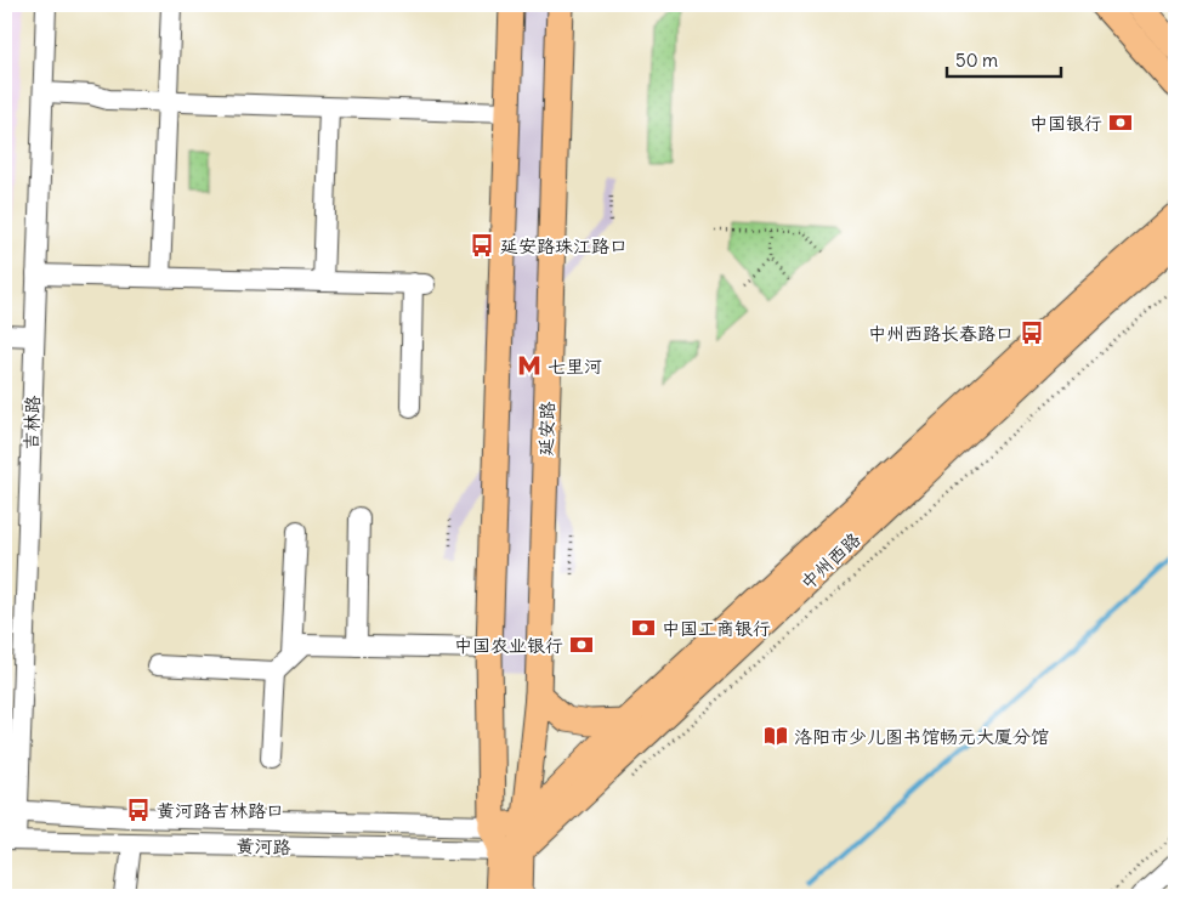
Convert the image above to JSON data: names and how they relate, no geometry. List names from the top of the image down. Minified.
{"streets":{"main road":["延安路","中州西路"],"street":["吉林路","黄河路"]},"crossings":[["吉林路","黄河路"],["延安路","中州西路"],["中州西路","黄河路"]],"places":{"bank":["中国银行","中国工商银行","中国农业银行"],"bus stop":["延安路珠江路口","中州西路长春路口","黄河路吉林路口"],"metro station":["七里河"],"library":["洛阳市少儿图书馆畅元大厦分馆"]},"scale_bar":"50 m"}
